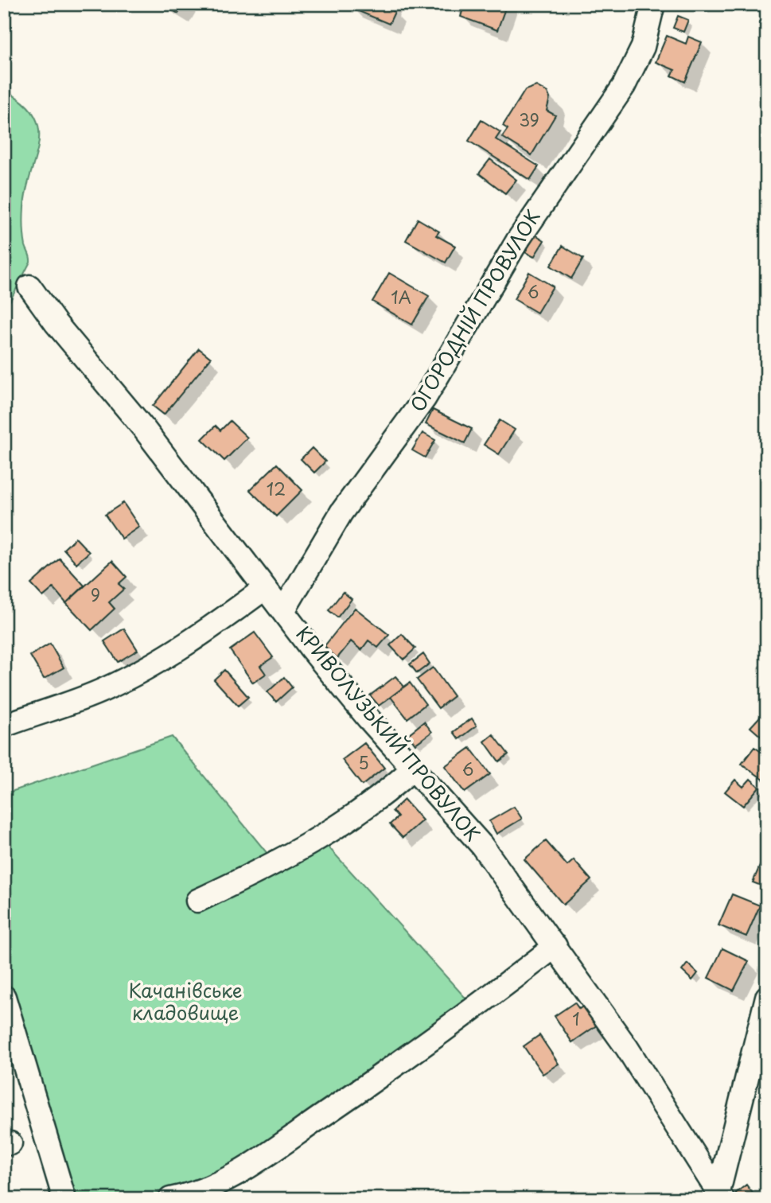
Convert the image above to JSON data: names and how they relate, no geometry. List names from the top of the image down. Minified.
{"streets":{"street":["ОГОРОДНІЙ ПРОВУЛОК","КРИВОЛУЗЬКИЙ ПРОВУЛОК"]},"crossings":[["ОГОРОДНІЙ ПРОВУЛОК","КРИВОЛУЗЬКИЙ ПРОВУЛОК"]],"parks":["Качанівське кладовище"],"house_numbers":["39","6","1А","12","9","5","6","1"]}
